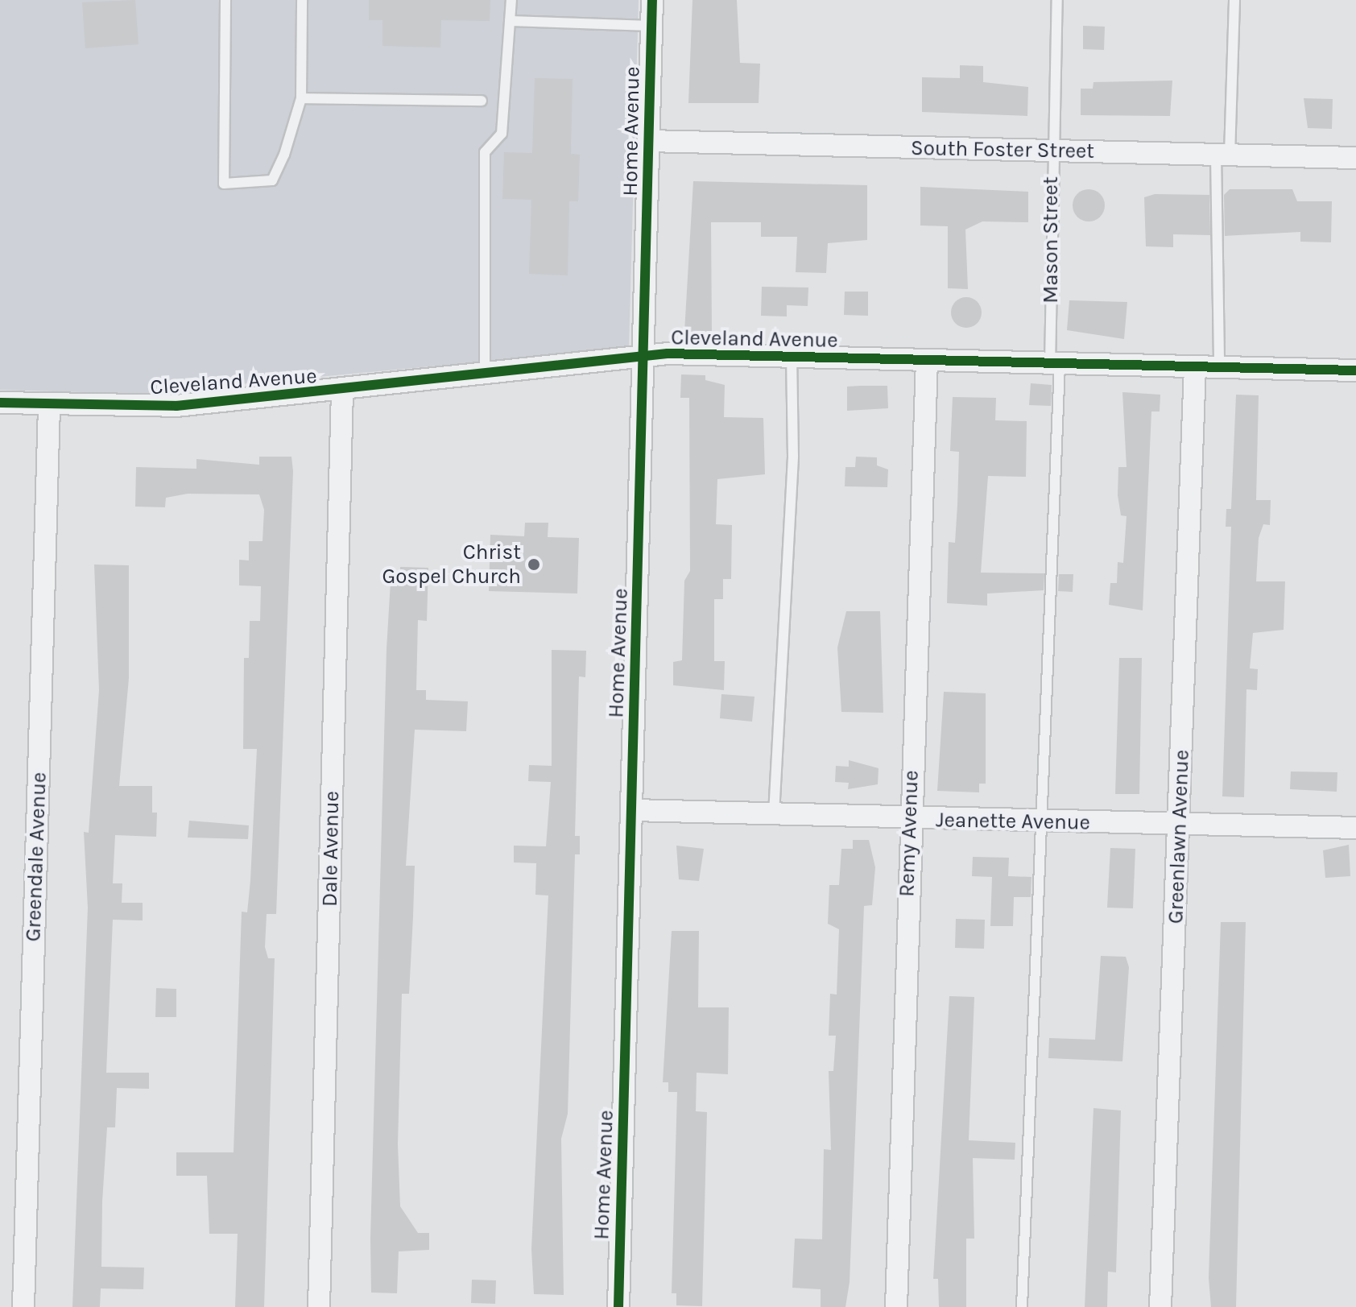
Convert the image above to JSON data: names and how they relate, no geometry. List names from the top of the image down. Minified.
{"streets":{"street":["Home Avenue","South Foster Street","Cleveland Avenue","Jeanette Avenue","Remy Avenue","Greenlawn Avenue","Dale Avenue","Greendale Avenue"],"lane":["Mason Street"]},"crossings":[["Home Avenue","South Foster Street"],["Home Avenue","Cleveland Avenue"],["Home Avenue","Jeanette Avenue"],["South Foster Street","Mason Street"],["Mason Street","Cleveland Avenue"],["Mason Street","Jeanette Avenue"],["Cleveland Avenue","Remy Avenue"],["Cleveland Avenue","Greenlawn Avenue"],["Cleveland Avenue","Dale Avenue"],["Cleveland Avenue","Greendale Avenue"],["Jeanette Avenue","Remy Avenue"],["Jeanette Avenue","Greenlawn Avenue"]],"places":["Christ Gospel Church"]}
